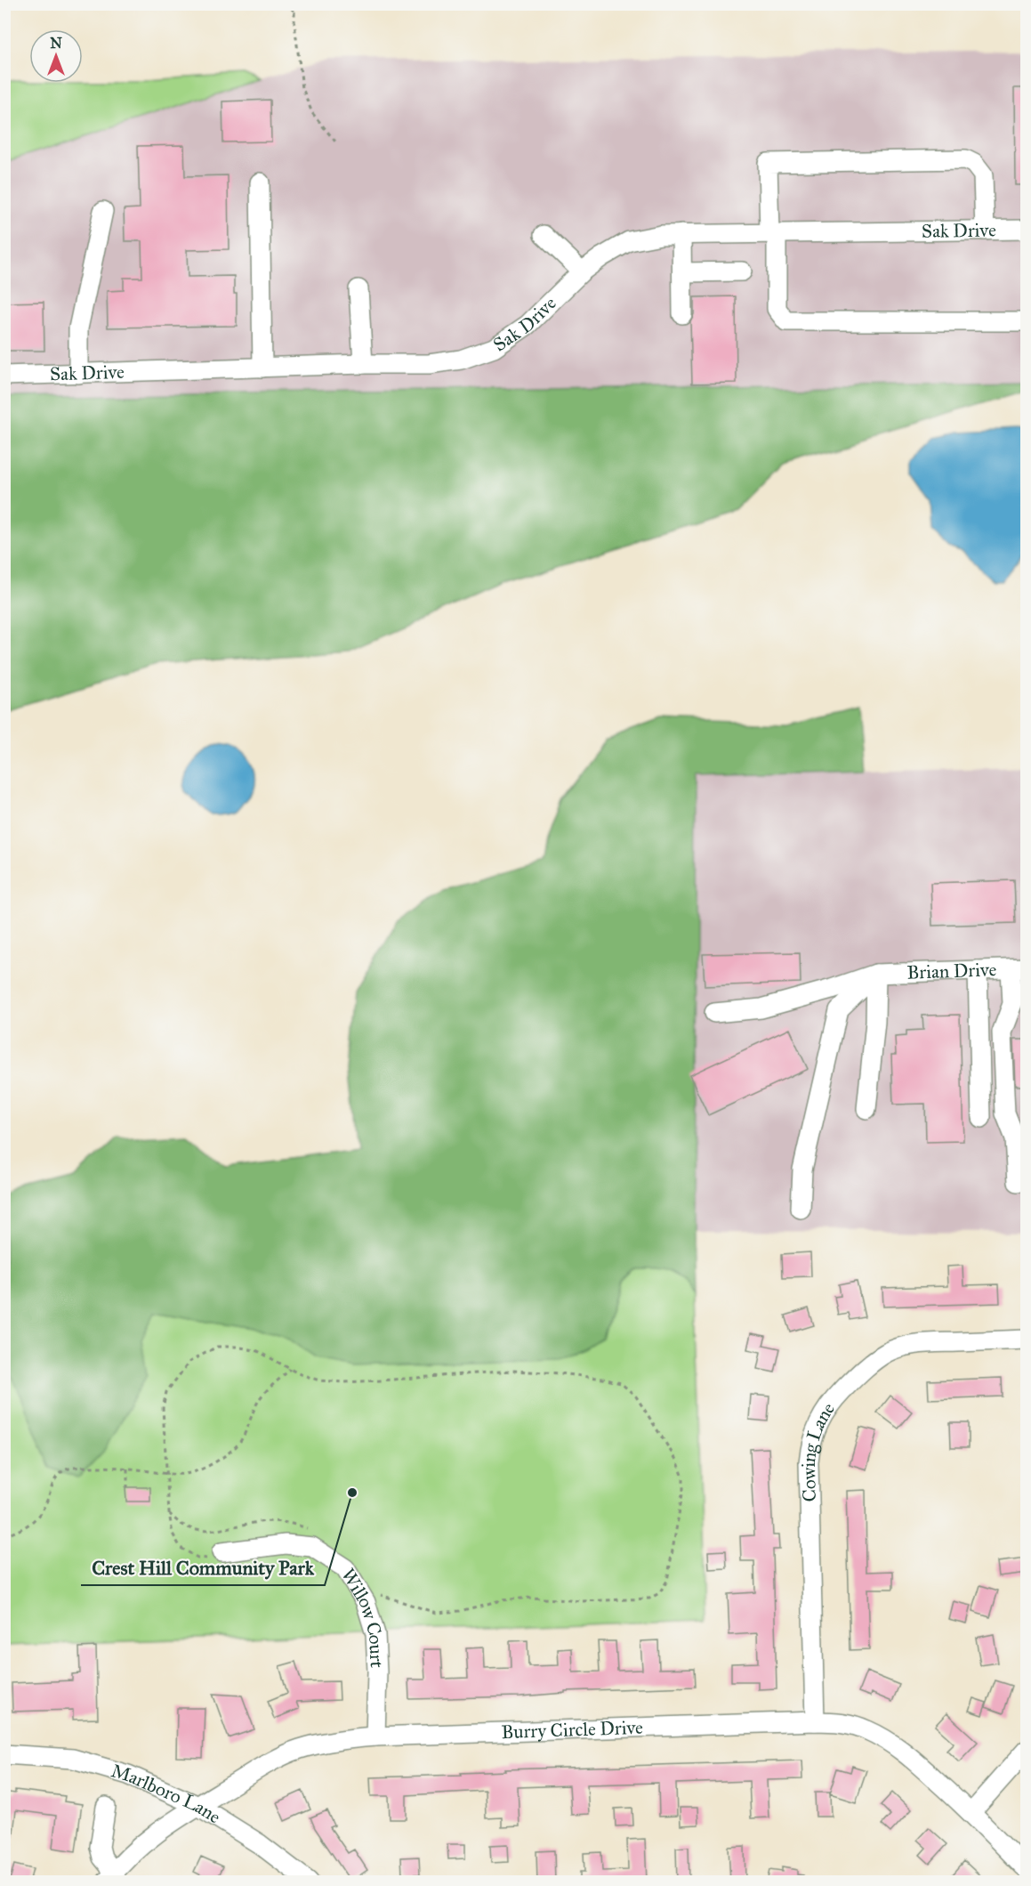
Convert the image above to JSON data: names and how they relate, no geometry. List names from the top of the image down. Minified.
{"streets":{"street":["Sak Drive","Brian Drive","Cowing Lane","Willow Court","Burry Circle Drive","Marlboro Lane"]},"crossings":[["Cowing Lane","Burry Circle Drive"],["Willow Court","Burry Circle Drive"],["Burry Circle Drive","Marlboro Lane"]],"places":["Crest Hill Community Park"],"north":"top"}
